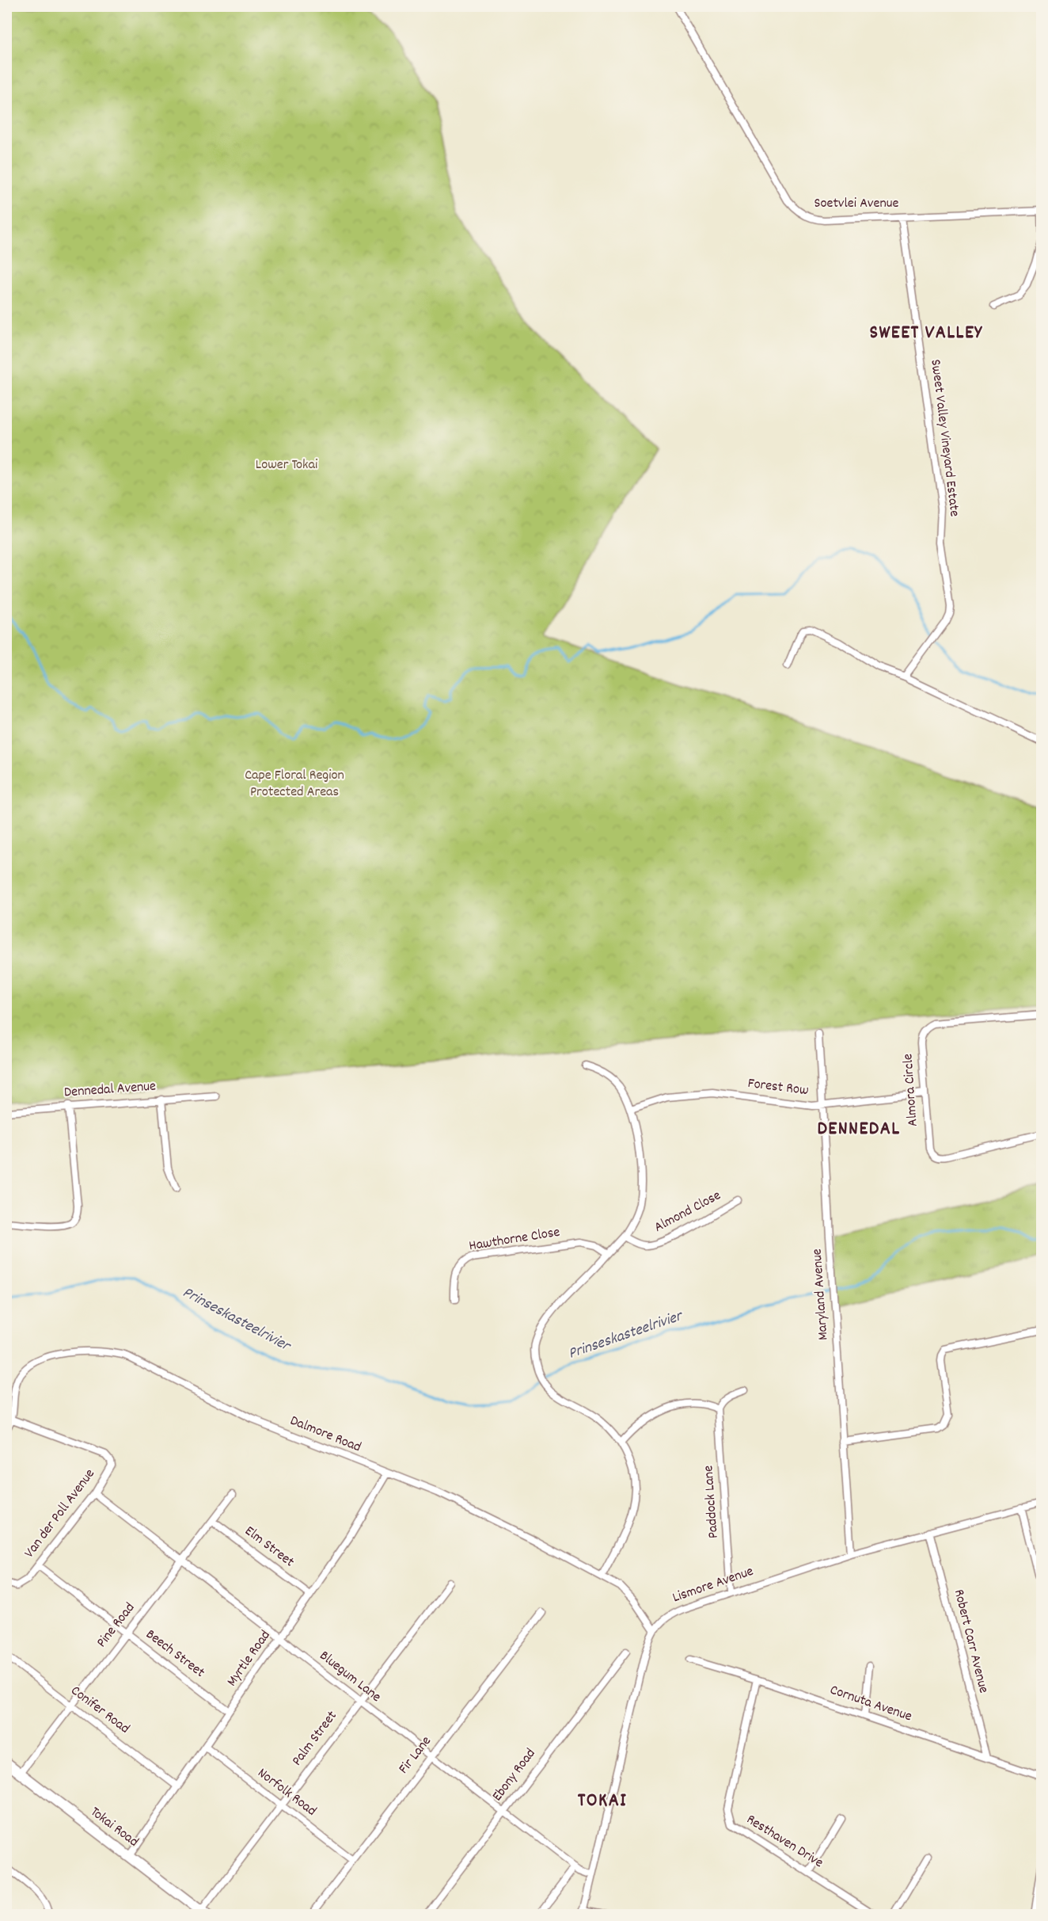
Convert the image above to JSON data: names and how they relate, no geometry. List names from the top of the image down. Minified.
{"streets":{"main road":["Tokai Road"],"street":["Soetvlei Avenue","Sweet Valley Vineyard Estate","Forest Row","Dennedal Avenue","Almora Circle","Almond Close","Hawthorne Close","Maryland Avenue","Dalmore Road","Paddock Lane","Van der Poll Avenue","Elm Street","Lismore Avenue","Pine Road","Robert Carr Avenue","Beech Street","Myrtle Road","Bluegum Lane","Cornuta Avenue","Conifer Road","Palm Street","Fir Lane","Ebony Road","Norfolk Road","Resthaven Drive"]},"crossings":[["Soetvlei Avenue","Sweet Valley Vineyard Estate"],["Forest Row","Almora Circle"],["Forest Row","Maryland Avenue"],["Maryland Avenue","Lismore Avenue"],["Dalmore Road","Van der Poll Avenue"],["Dalmore Road","Lismore Avenue"],["Dalmore Road","Myrtle Road"],["Paddock Lane","Lismore Avenue"],["Van der Poll Avenue","Beech Street"],["Van der Poll Avenue","Bluegum Lane"],["Elm Street","Pine Road"],["Elm Street","Myrtle Road"],["Lismore Avenue","Robert Carr Avenue"],["Lismore Avenue","Bluegum Lane"],["Pine Road","Beech Street"],["Pine Road","Bluegum Lane"],["Pine Road","Conifer Road"],["Pine Road","Tokai Road"],["Robert Carr Avenue","Cornuta Avenue"],["Beech Street","Myrtle Road"],["Myrtle Road","Bluegum Lane"],["Myrtle Road","Conifer Road"],["Myrtle Road","Norfolk Road"],["Myrtle Road","Tokai Road"],["Bluegum Lane","Palm Street"],["Bluegum Lane","Fir Lane"],["Bluegum Lane","Ebony Road"],["Cornuta Avenue","Resthaven Drive"],["Palm Street","Norfolk Road"],["Palm Street","Tokai Road"],["Fir Lane","Norfolk Road"]],"districts":["SWEET VALLEY","DENNEDAL","TOKAI"],"water":["Prinseskasteelrivier"],"parks":["Lower Tokai","Cape Floral Region Protected Areas"]}
